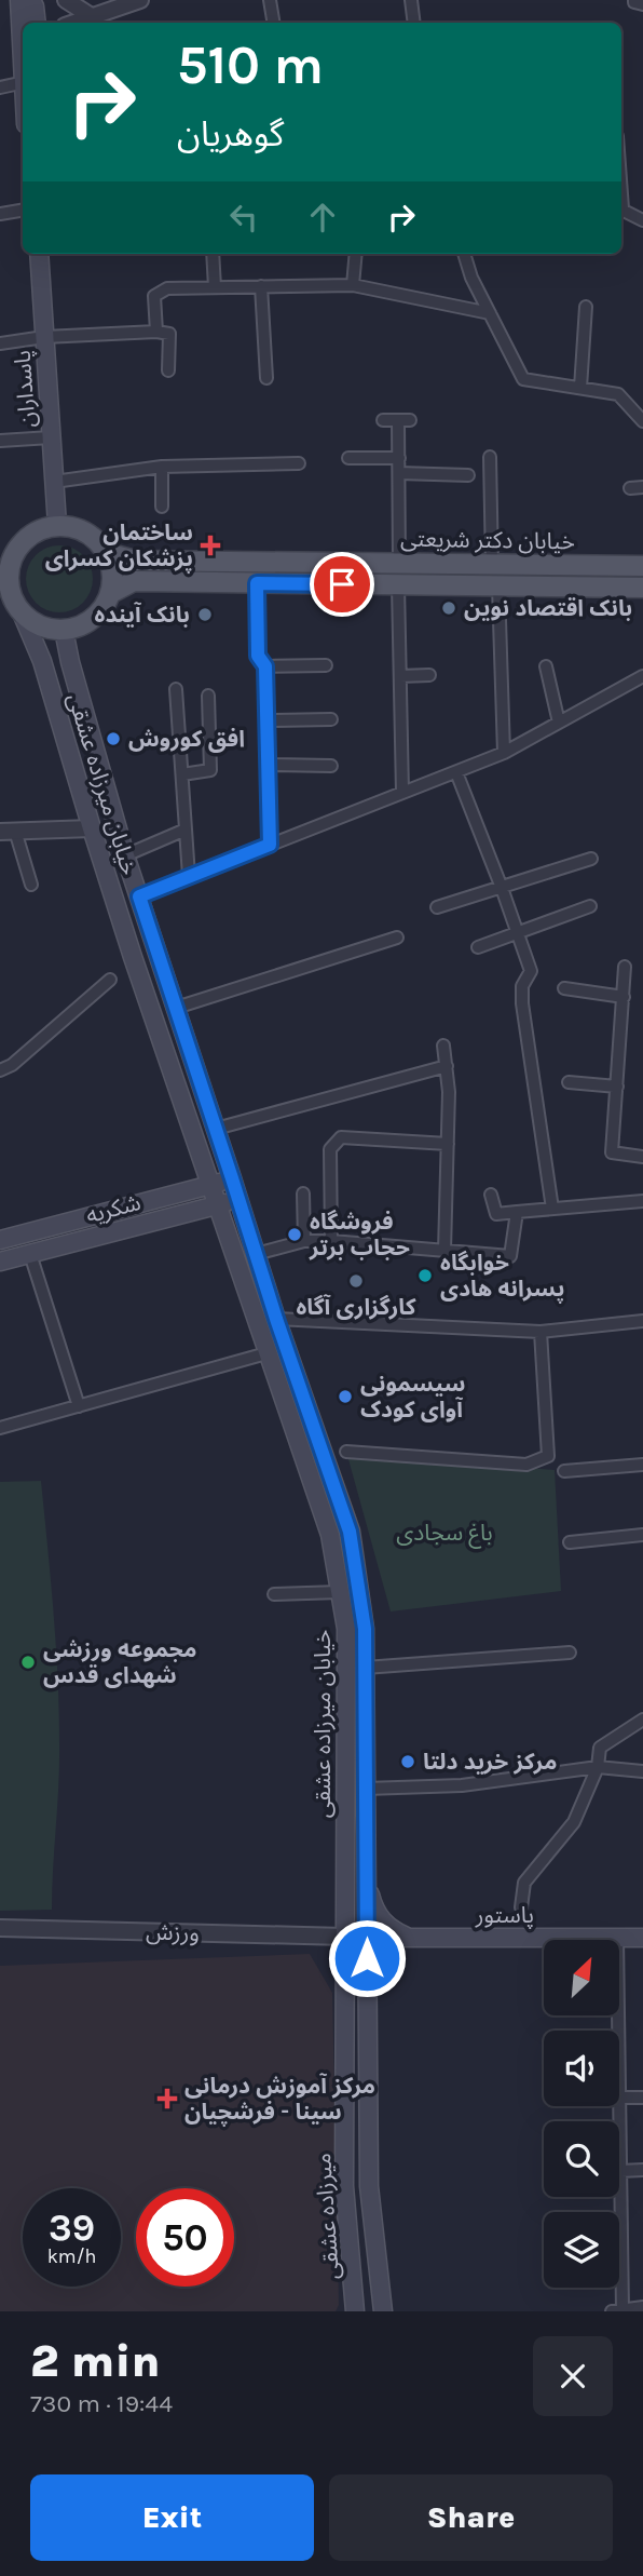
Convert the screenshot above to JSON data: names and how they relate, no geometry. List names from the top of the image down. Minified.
{"streets":{"main road":["پاسداران","خیابان دکتر شریعتی","خیابان میرزاده عشقی","شکریه","پاستور","میرزاده عشقی"],"street":["ورزش"]},"crossings":[["پاسداران","خیابان دکتر شریعتی"],["پاسداران","خیابان میرزاده عشقی"],["خیابان دکتر شریعتی","خیابان میرزاده عشقی"],["خیابان میرزاده عشقی","شکریه"],["خیابان میرزاده عشقی","پاستور"],["خیابان میرزاده عشقی","ورزش"],["خیابان میرزاده عشقی","میرزاده عشقی"],["پاستور","ورزش"],["پاستور","میرزاده عشقی"],["ورزش","میرزاده عشقی"]],"parks":["باغ سجادی"],"places":{"health":["ساختمان پزشکان کسرای","مرکز آموزش درمانی سینا - فرشچیان"],"other":["بانک اقتصاد نوین","بانک آینده","افق کوروش","فروشگاه حجاب برتر","خوابگاه پسرانه هادی","کارگزاری آگاه","سیسمونی آوای کودک","مجموعه ورزشی شهدای قدس","مرکز خرید دلتا"]},"north":"top right","page":{"turn":["510 m","گوهریان"],"speed":"39 km/h","limit":"50","heading":["2 min","730 m · 19:44"],"buttons":["Exit","Share"]}}
